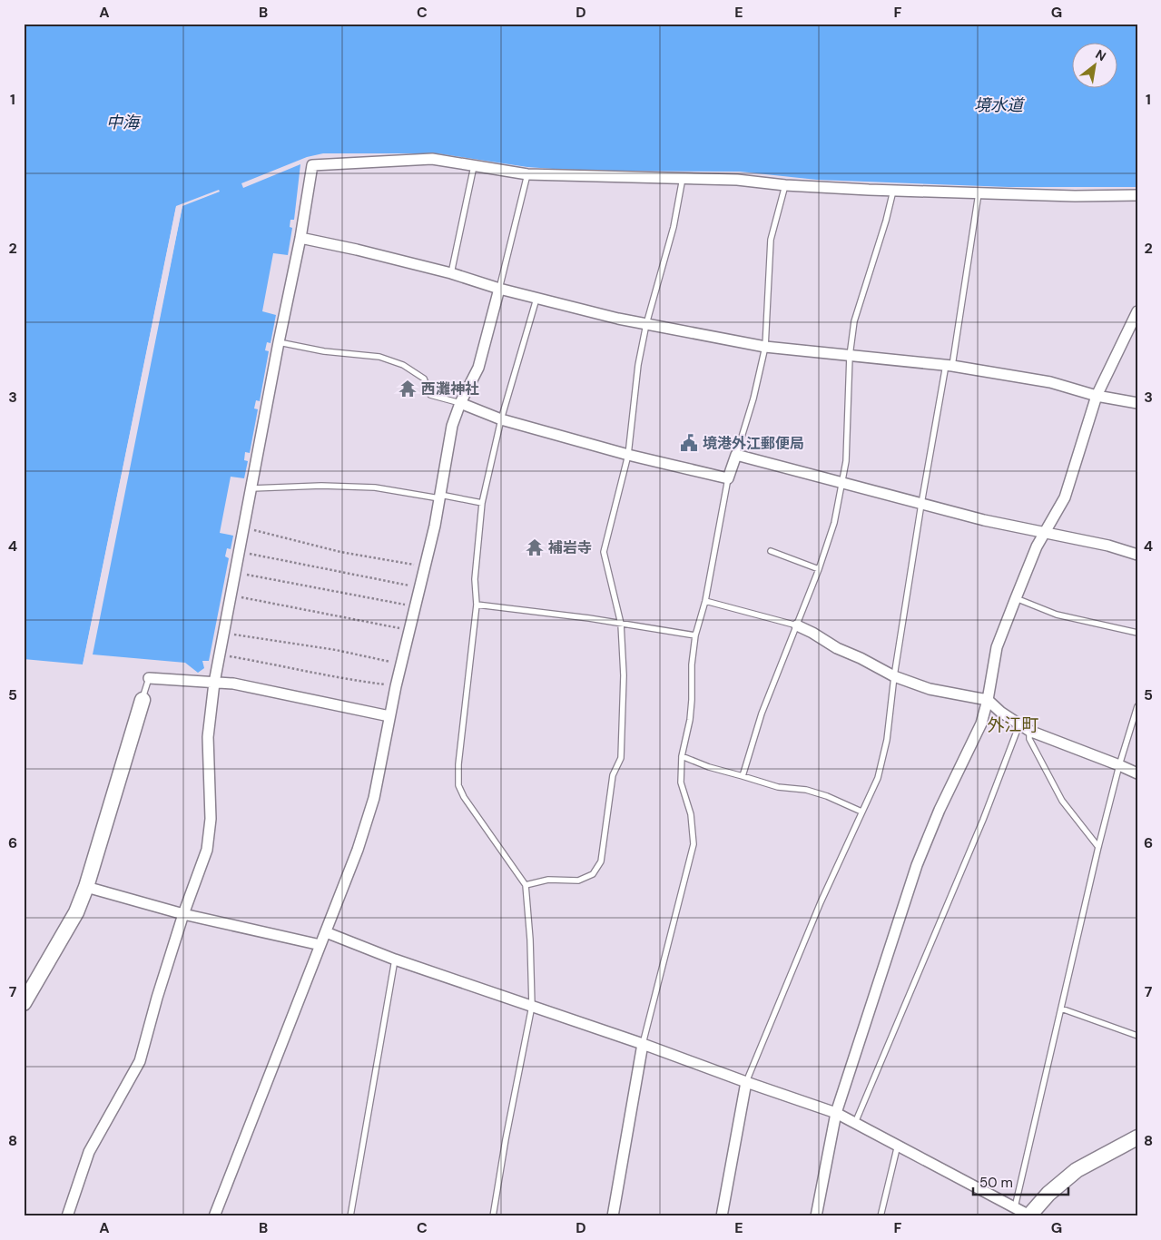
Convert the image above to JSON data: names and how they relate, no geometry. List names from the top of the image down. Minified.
{"districts":["外江町"],"water":["境水道","中海"],"places":{"temple":["西灘神社","補岩寺"],"public building":["境港外江郵便局"]},"scale_bar":"50 m","north":"top right","grid":{"columns":["A","B","C","D","E","F","G"],"rows":["1","2","3","4","5","6","7","8"]}}
